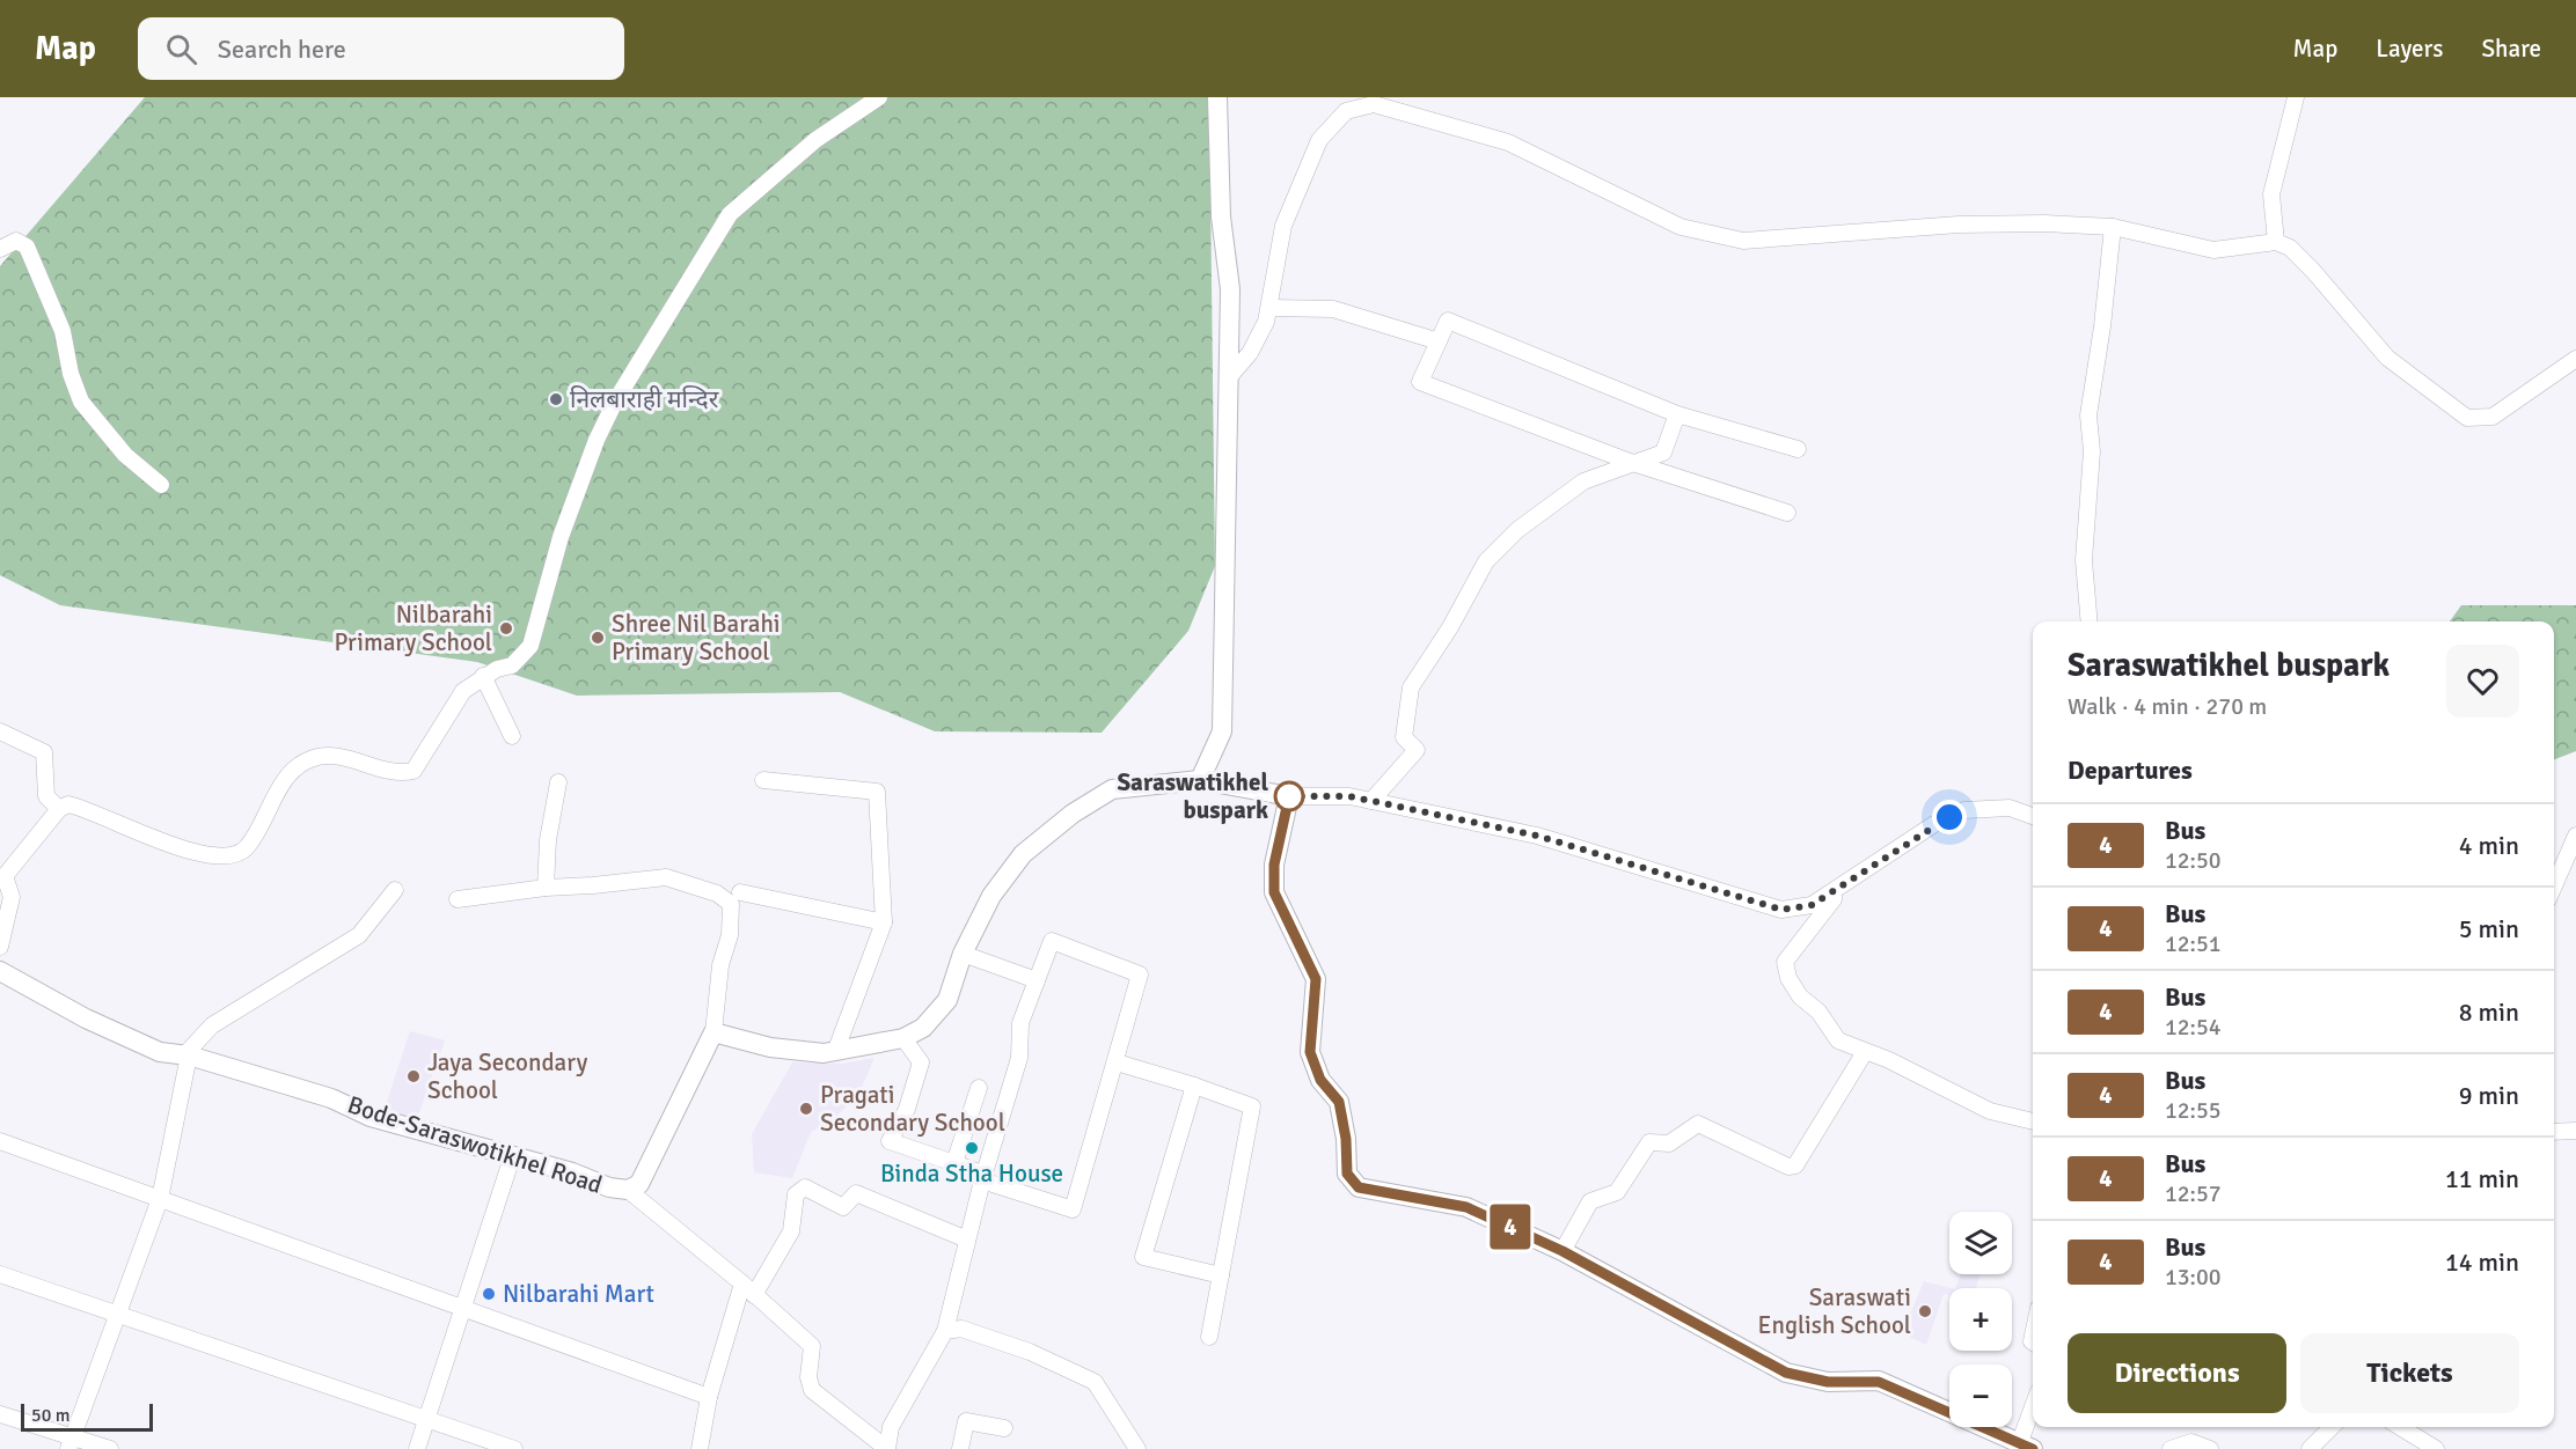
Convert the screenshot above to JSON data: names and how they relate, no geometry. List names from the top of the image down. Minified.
{"streets":{"street":["Bode-Saraswotikhel Road"]},"places":["निलबाराही मन्दिर","Nilbarahi Primary School","Shree Nil Barahi Primary School","Saraswatikhel buspark","Jaya Secondary School","Pragati Secondary School","Binda Stha House","Nilbarahi Mart","Saraswati English School"],"lines":["bus line 4"],"scale_bar":"50 m","page":{"header":"Map","search":"Search here","nav":["Map","Layers","Share"],"on_map":"4","heading":[["Saraswatikhel buspark","Walk · 4 min · 270 m"],"Departures"],"list":[{"mark":"4","name":"Bus","note":"12:50","value":"4 min"},{"mark":"4","name":"Bus","note":"12:51","value":"5 min"},{"mark":"4","name":"Bus","note":"12:54","value":"8 min"},{"mark":"4","name":"Bus","note":"12:55","value":"9 min"},{"mark":"4","name":"Bus","note":"12:57","value":"11 min"},{"mark":"4","name":"Bus","note":"13:00","value":"14 min"}],"map_buttons":["+","−"],"buttons":["Directions","Tickets"],"scale":"50 m"}}
